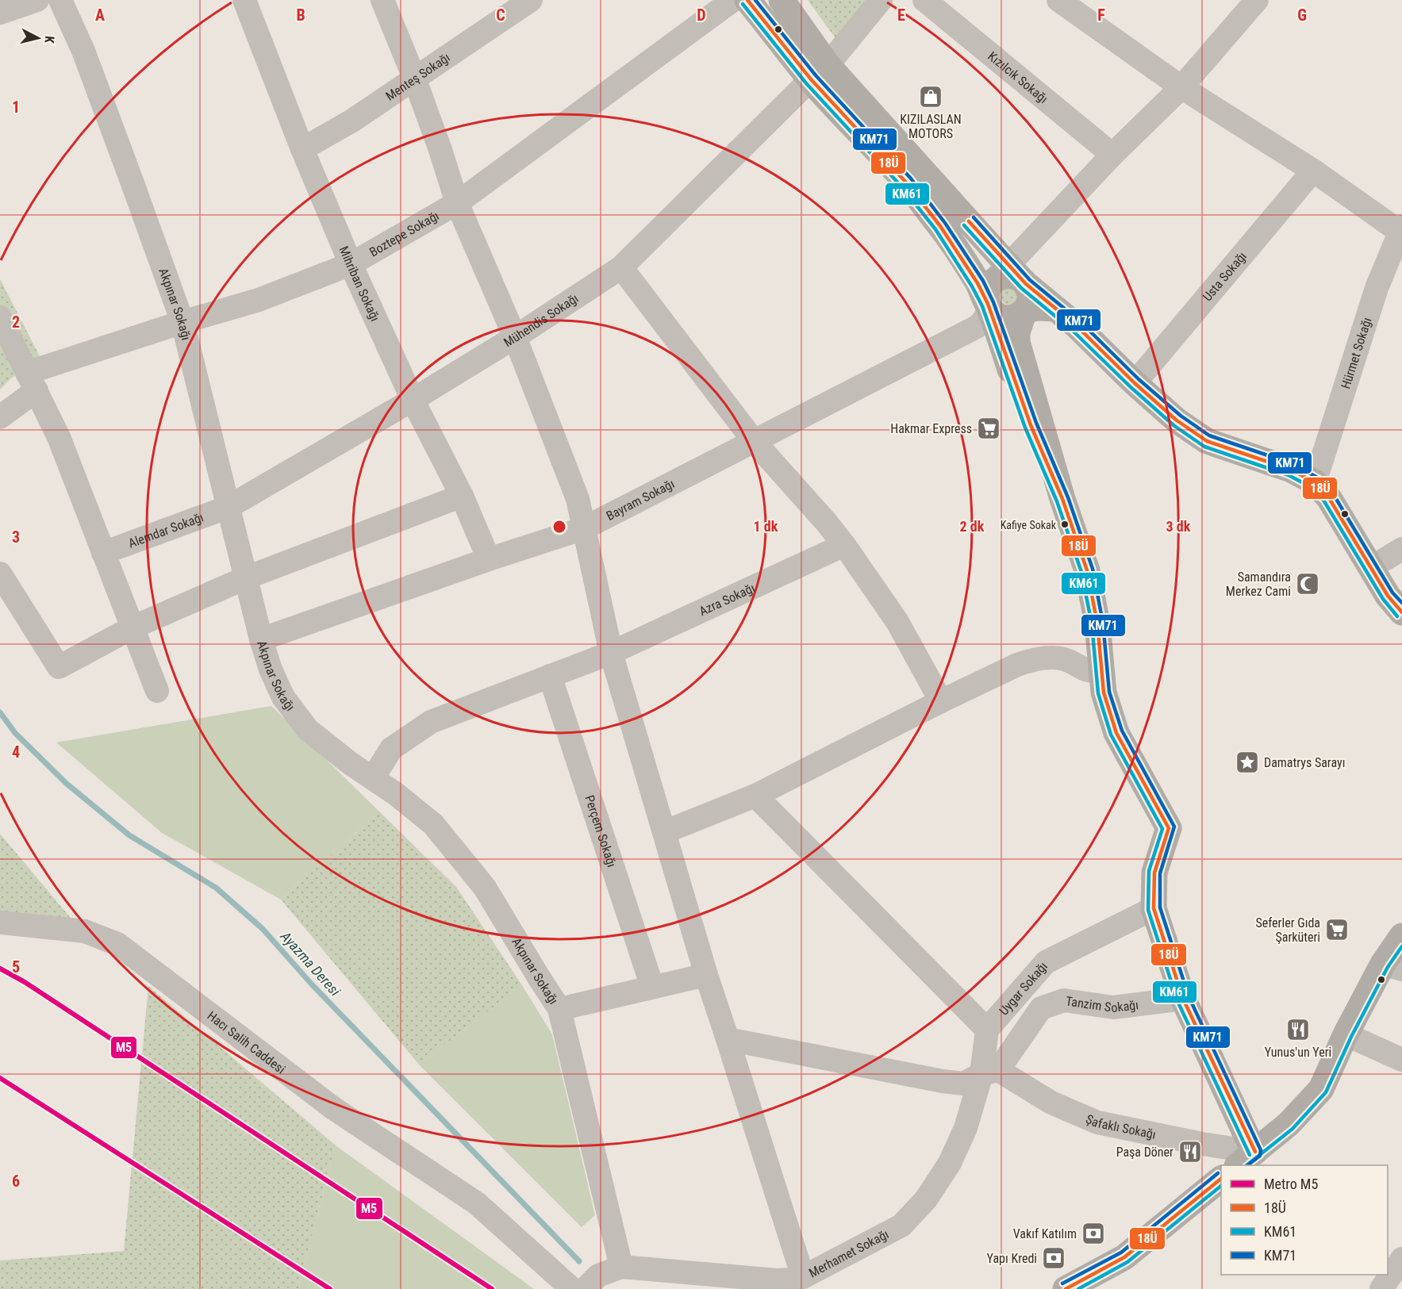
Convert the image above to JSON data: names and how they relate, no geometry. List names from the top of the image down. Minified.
{"streets":{"street":["Menteş Sokağı","Kızılcık Sokağı","Boztepe Sokağı","Usta Sokağı","Mihriban Sokağı","Akpınar Sokağı","Mühendis Sokağı","Hürmet Sokağı","Bayram Sokağı","Alemdar Sokağı","Azra Sokağı","Perçem Sokağı","Uygar Sokağı","Tanzim Sokağı","Hacı Salih Caddesi","Şafaklı Sokağı","Merhamet Sokağı"]},"crossings":[["Menteş Sokağı","Mihriban Sokağı"],["Boztepe Sokağı","Mihriban Sokağı"],["Boztepe Sokağı","Akpınar Sokağı"],["Mihriban Sokağı","Mühendis Sokağı"],["Mihriban Sokağı","Bayram Sokağı"],["Akpınar Sokağı","Mühendis Sokağı"],["Akpınar Sokağı","Bayram Sokağı"],["Akpınar Sokağı","Alemdar Sokağı"],["Akpınar Sokağı","Azra Sokağı"],["Akpınar Sokağı","Merhamet Sokağı"],["Mühendis Sokağı","Alemdar Sokağı"],["Azra Sokağı","Perçem Sokağı"],["Tanzim Sokağı","Şafaklı Sokağı"],["Tanzim Sokağı","Merhamet Sokağı"],["Şafaklı Sokağı","Merhamet Sokağı"]],"water":["Ayazma Deresi"],"places":{"shop":["KIZILASLAN MOTORS"],"supermarket":["Hakmar Express","Seferler Gıda Şarküteri"],"other":["Kafiye Sokak"],"mosque":["Samandıra Merkez Cami"],"place":["Damatrys Sarayı"],"restaurant":["Yunus'un Yeri","Paşa Döner"],"bank":["Vakıf Katılım","Yapı Kredi"]},"lines":["transit line 18Ü","transit line KM71","transit line KM61","metro line M5"],"legend":["Metro M5","18Ü","KM61","KM71"],"north":"right","grid":{"columns":["A","B","C","D","E","F","G"],"rows":["1","2","3","4","5","6"]},"rings":["1 dk","2 dk","3 dk"]}
